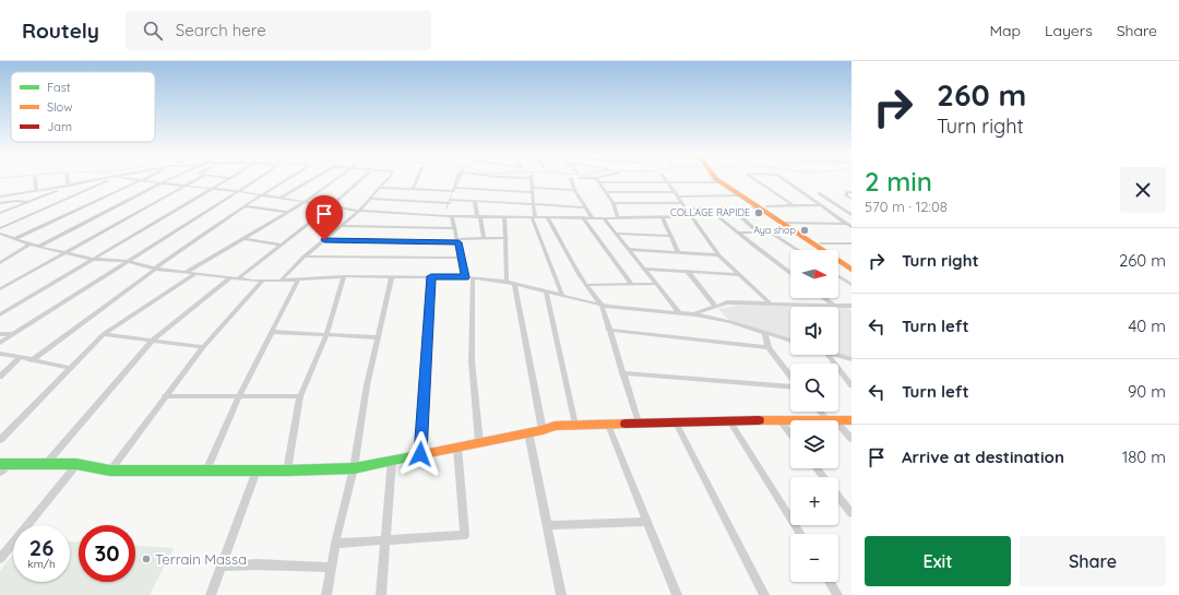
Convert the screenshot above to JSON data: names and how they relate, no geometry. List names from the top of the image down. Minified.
{"places":["COLLAGE RAPIDE","Aya shop","Terrain Massa"],"legend":["Fast","Slow","Jam"],"north":"right","page":{"header":"Routely","search":"Search here","nav":["Map","Layers","Share"],"turn":["260 m","Turn right"],"heading":["2 min","570 m · 12:08"],"list":[{"name":"Turn right","value":"260 m"},{"name":"Turn left","value":"40 m"},{"name":"Turn left","value":"90 m"},{"name":"Arrive at destination","value":"180 m"}],"map_buttons":["+","−"],"speed":"26 km/h","limit":"30","buttons":["Exit","Share"]}}
